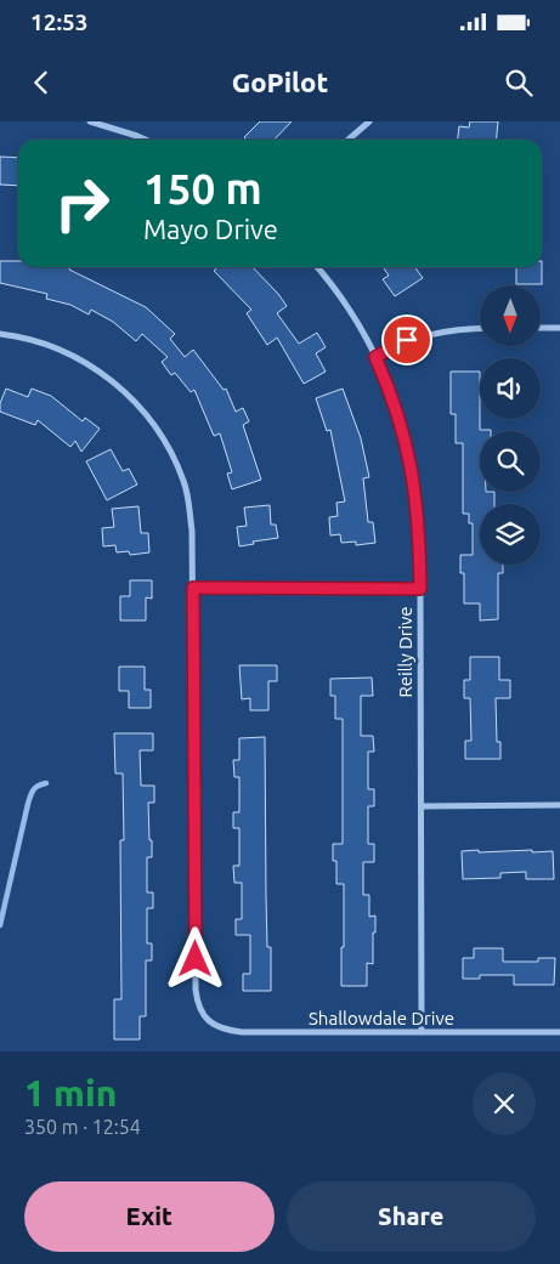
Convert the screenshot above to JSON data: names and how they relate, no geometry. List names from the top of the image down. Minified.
{"streets":{"street":["Reilly Drive","Shallowdale Drive"]},"crossings":[["Reilly Drive","Shallowdale Drive"]],"north":"bottom","page":{"status":"12:53","header":"GoPilot","turn":["150 m","Mayo Drive"],"heading":["1 min","350 m · 12:54"],"buttons":["Exit","Share"]}}
